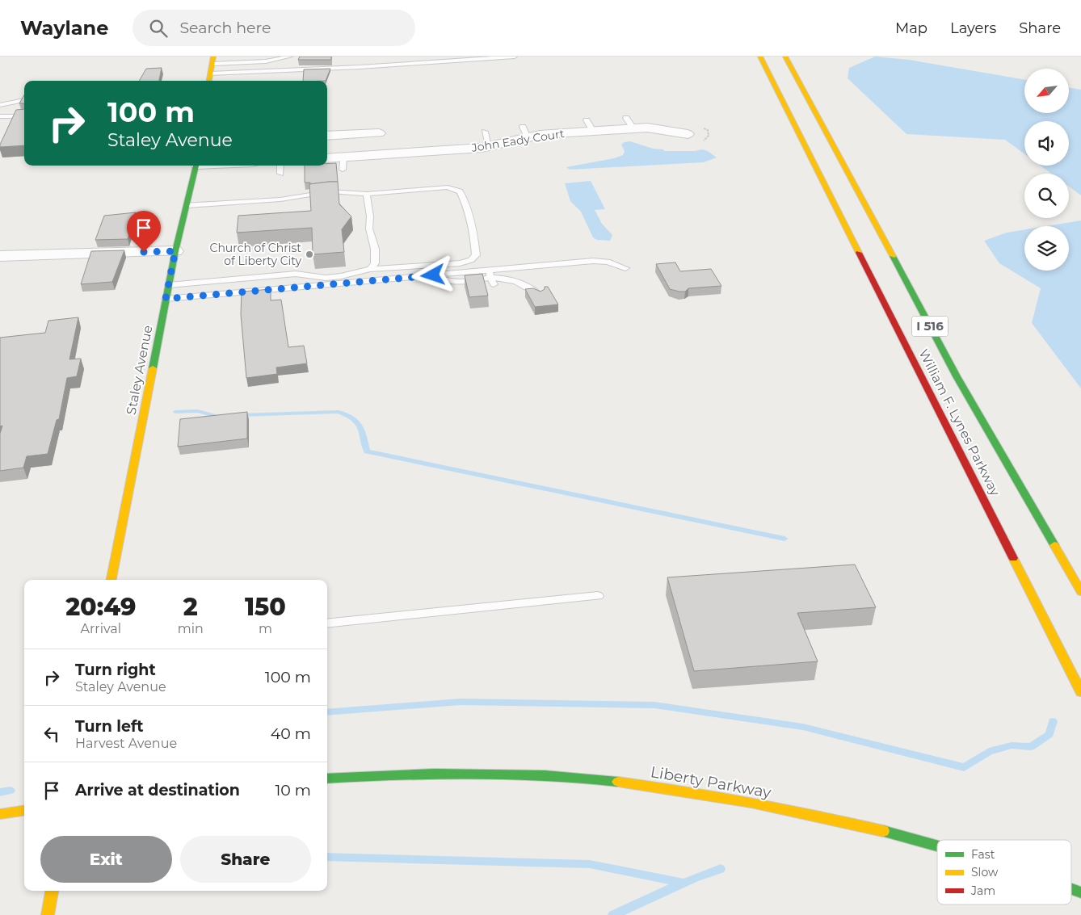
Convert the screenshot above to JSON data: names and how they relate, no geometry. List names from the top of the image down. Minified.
{"streets":{"main road":["I 516","Staley Avenue","William F. Lynes Parkway","Liberty Parkway"],"street":["John Eady Court"]},"places":["Church of Christ of Liberty City"],"legend":["Fast","Slow","Jam"],"north":"bottom left","page":{"header":"Waylane","search":"Search here","nav":["Map","Layers","Share"],"turn":["100 m","Staley Avenue"],"eta":["20:49","Arrival","2","min","150","m"],"list":[{"name":"Turn right","note":"Staley Avenue","value":"100 m"},{"name":"Turn left","note":"Harvest Avenue","value":"40 m"},{"name":"Arrive at destination","value":"10 m"}],"buttons":["Exit","Share"]}}
